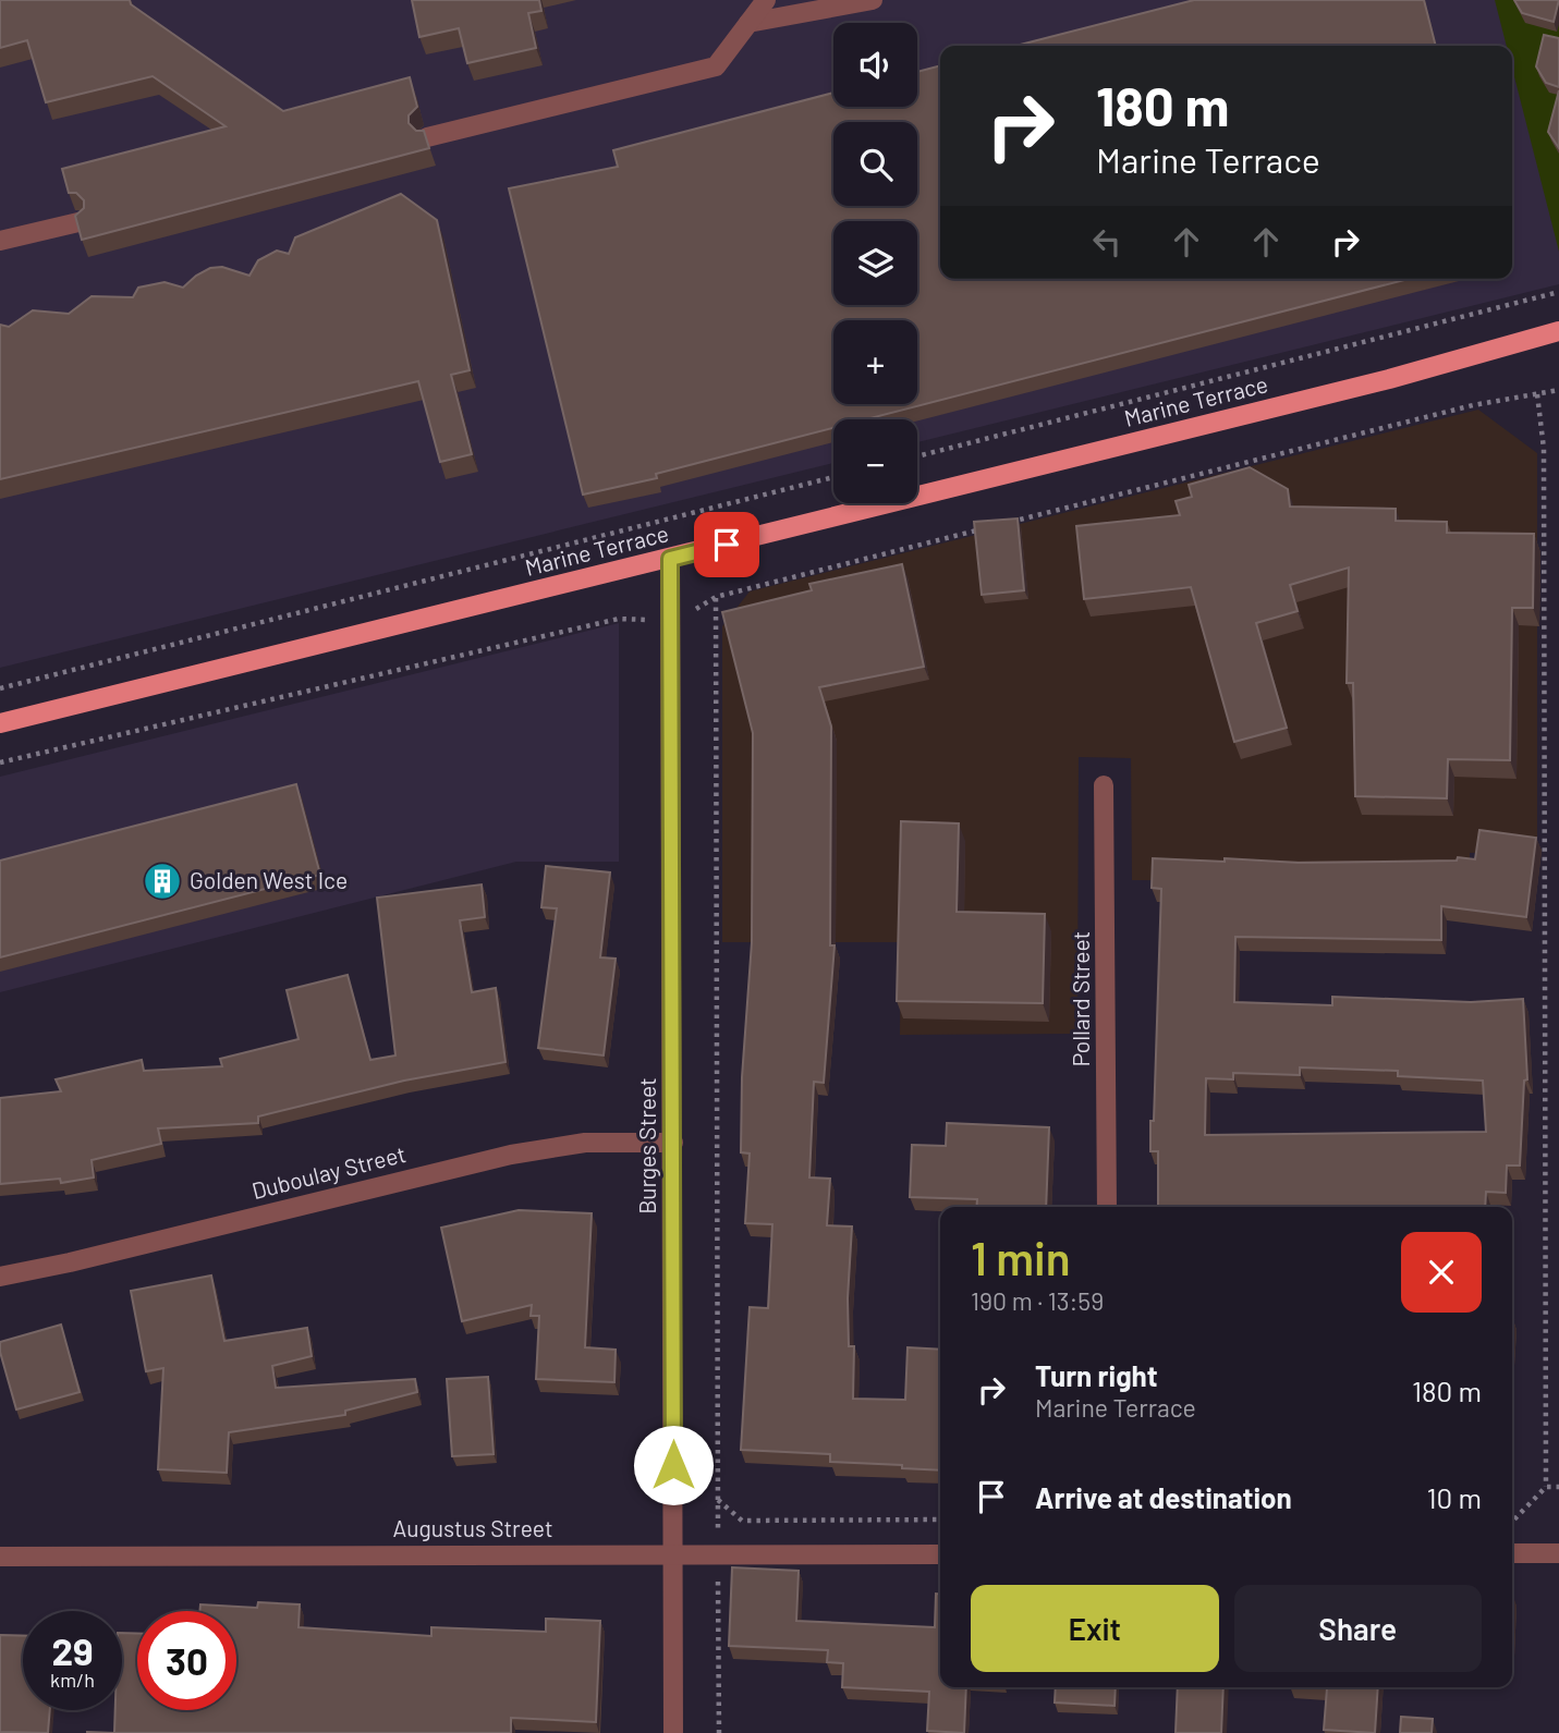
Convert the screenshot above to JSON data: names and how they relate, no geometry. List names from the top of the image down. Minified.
{"streets":{"main road":["Marine Terrace"],"street":["Pollard Street","Burges Street","Duboulay Street","Augustus Street"]},"crossings":[["Marine Terrace","Burges Street"],["Burges Street","Duboulay Street"],["Burges Street","Augustus Street"]],"places":{"building":["Golden West Ice"]},"page":{"map_buttons":["+","−"],"turn":["180 m","Marine Terrace"],"heading":["1 min","190 m · 13:59"],"list":[{"name":"Turn right","note":"Marine Terrace","value":"180 m"},{"name":"Arrive at destination","value":"10 m"}],"buttons":["Exit","Share"],"speed":"29 km/h","limit":"30"}}
